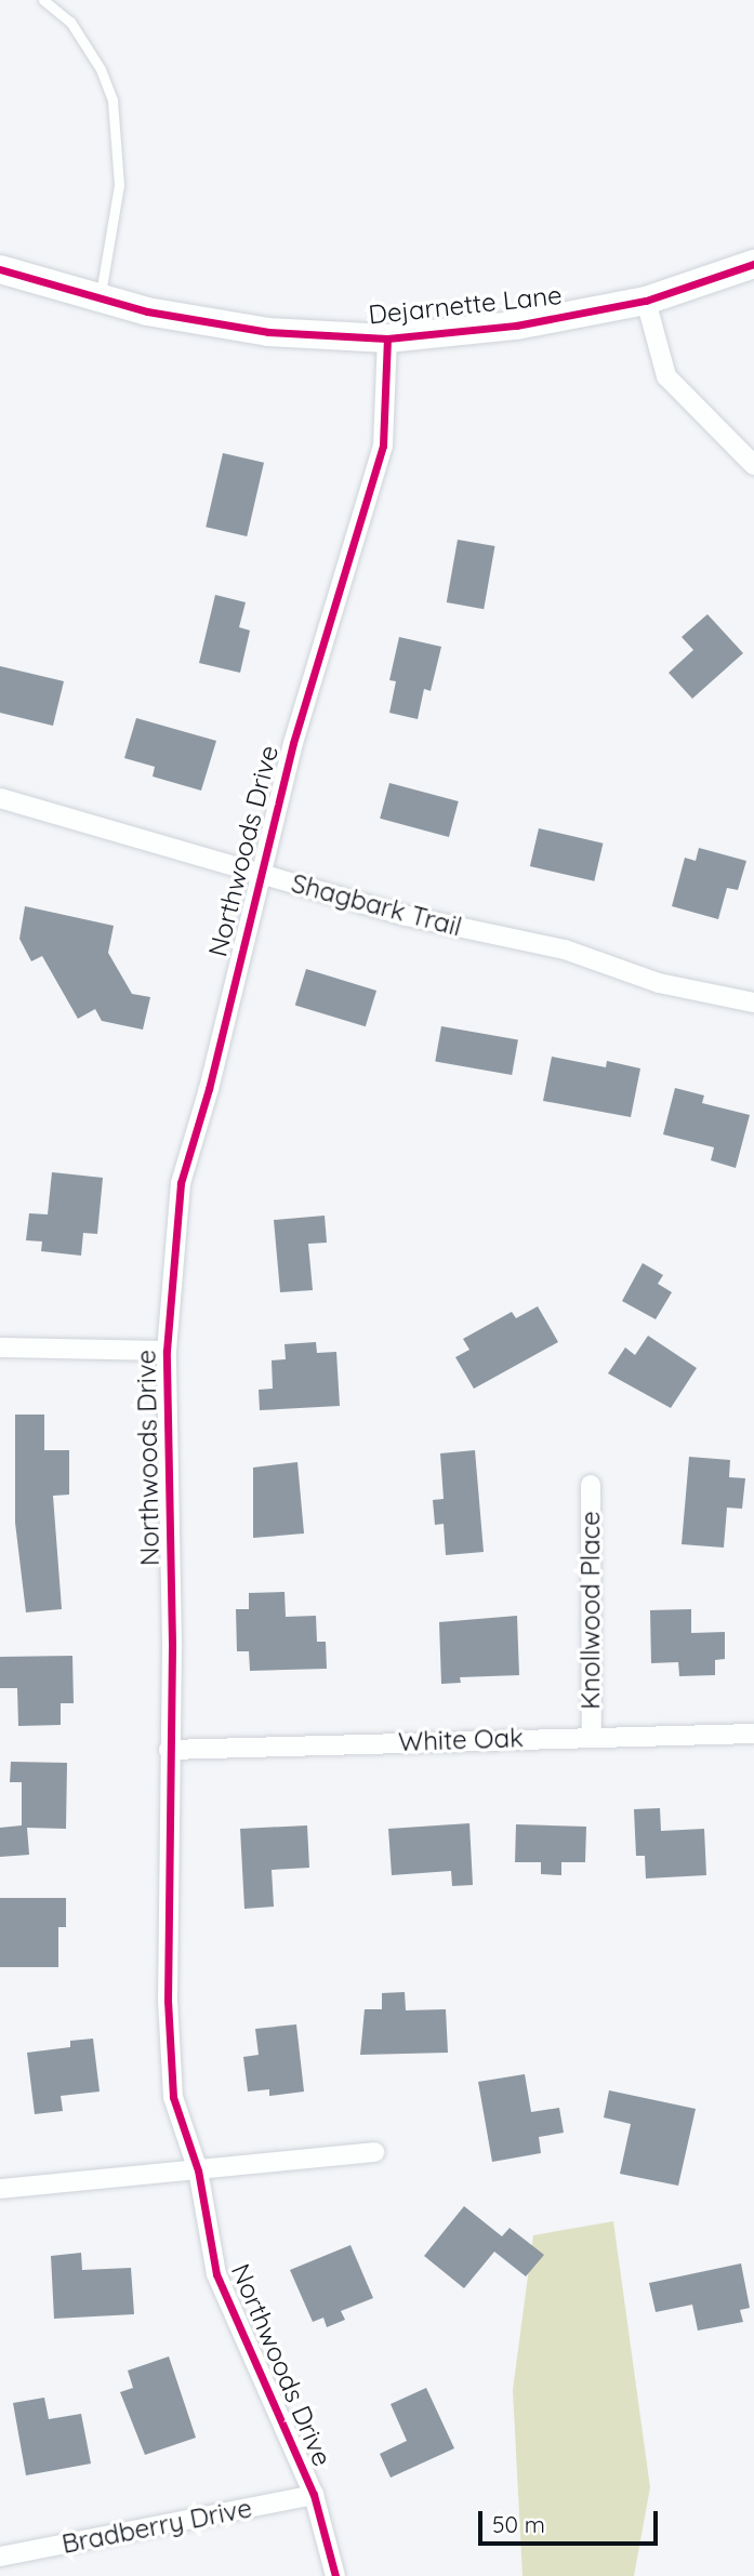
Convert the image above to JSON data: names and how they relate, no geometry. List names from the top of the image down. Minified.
{"streets":{"main road":["Dejarnette Lane"],"street":["Northwoods Drive","Shagbark Trail","Knollwood Place","White Oak","Bradberry Drive"]},"crossings":[["Dejarnette Lane","Northwoods Drive"],["Northwoods Drive","Shagbark Trail"],["Northwoods Drive","White Oak"],["Northwoods Drive","Bradberry Drive"],["Knollwood Place","White Oak"]],"scale_bar":"50 m"}
